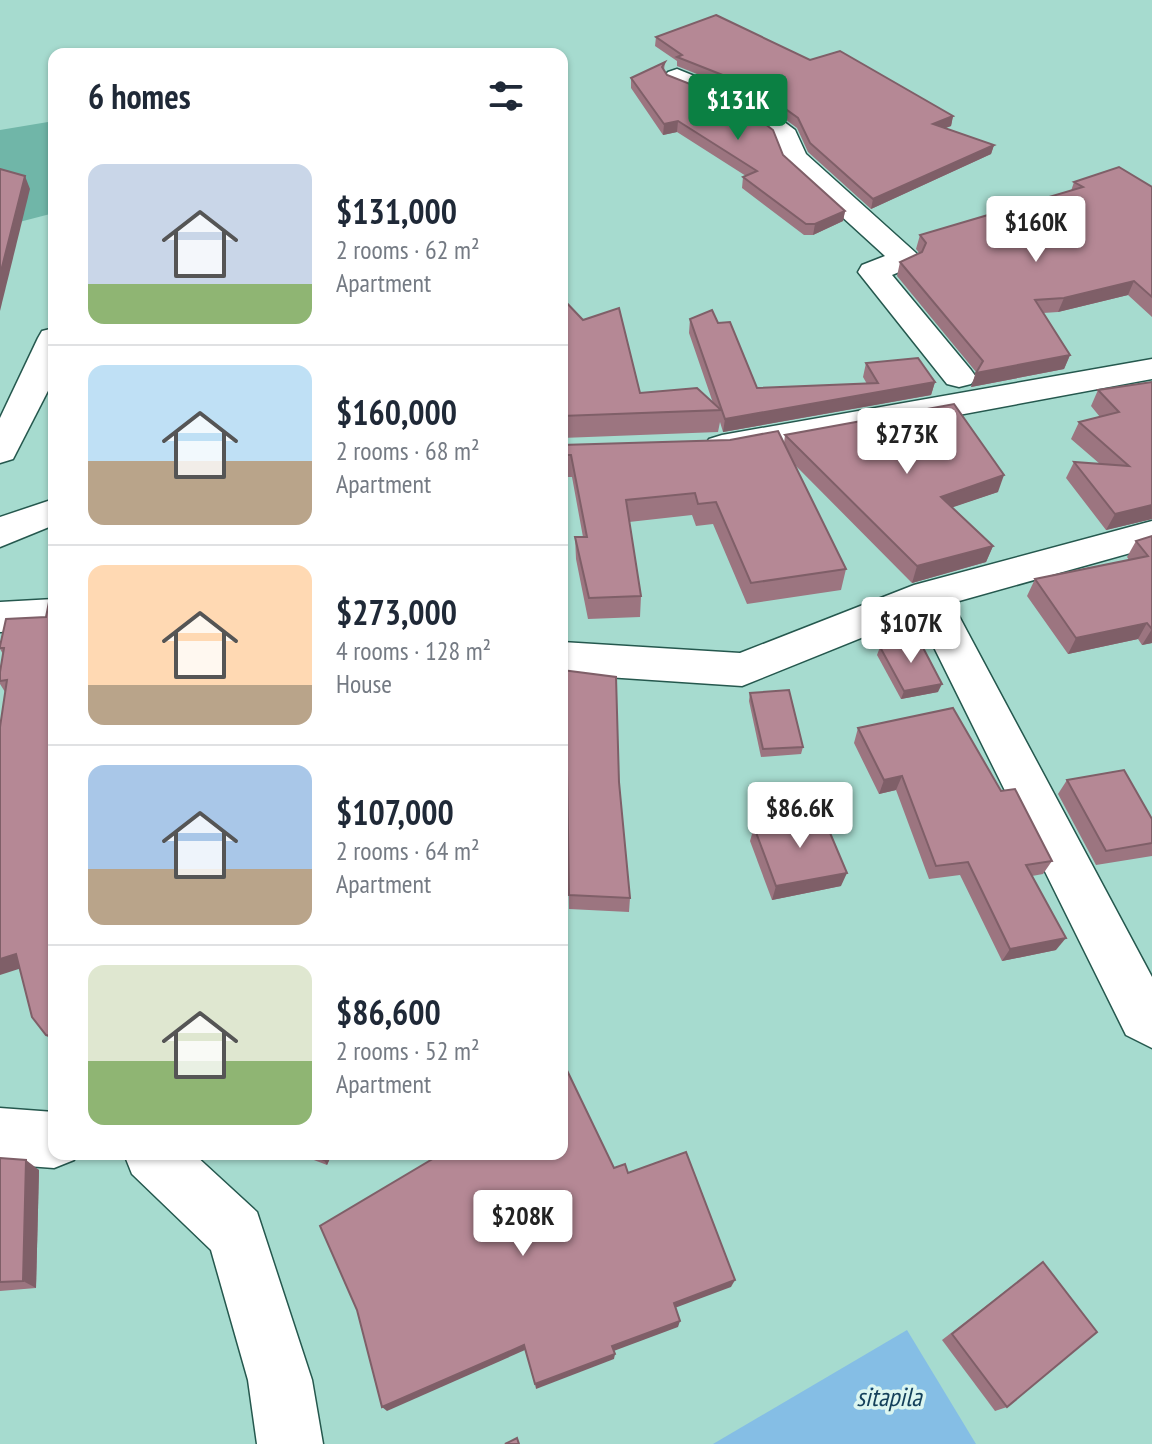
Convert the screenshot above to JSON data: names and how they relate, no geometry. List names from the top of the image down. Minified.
{"water":["sitapila"],"page":{"heading":"6 homes","price":["$131K","$160K","$273K","$107K","$86.6K","$208K"],"list":[{"name":"$131,000","note":"2 rooms · 62 m² · Apartment"},{"name":"$160,000","note":"2 rooms · 68 m² · Apartment"},{"name":"$273,000","note":"4 rooms · 128 m² · House"},{"name":"$107,000","note":"2 rooms · 64 m² · Apartment"},{"name":"$86,600","note":"2 rooms · 52 m² · Apartment"}]}}
